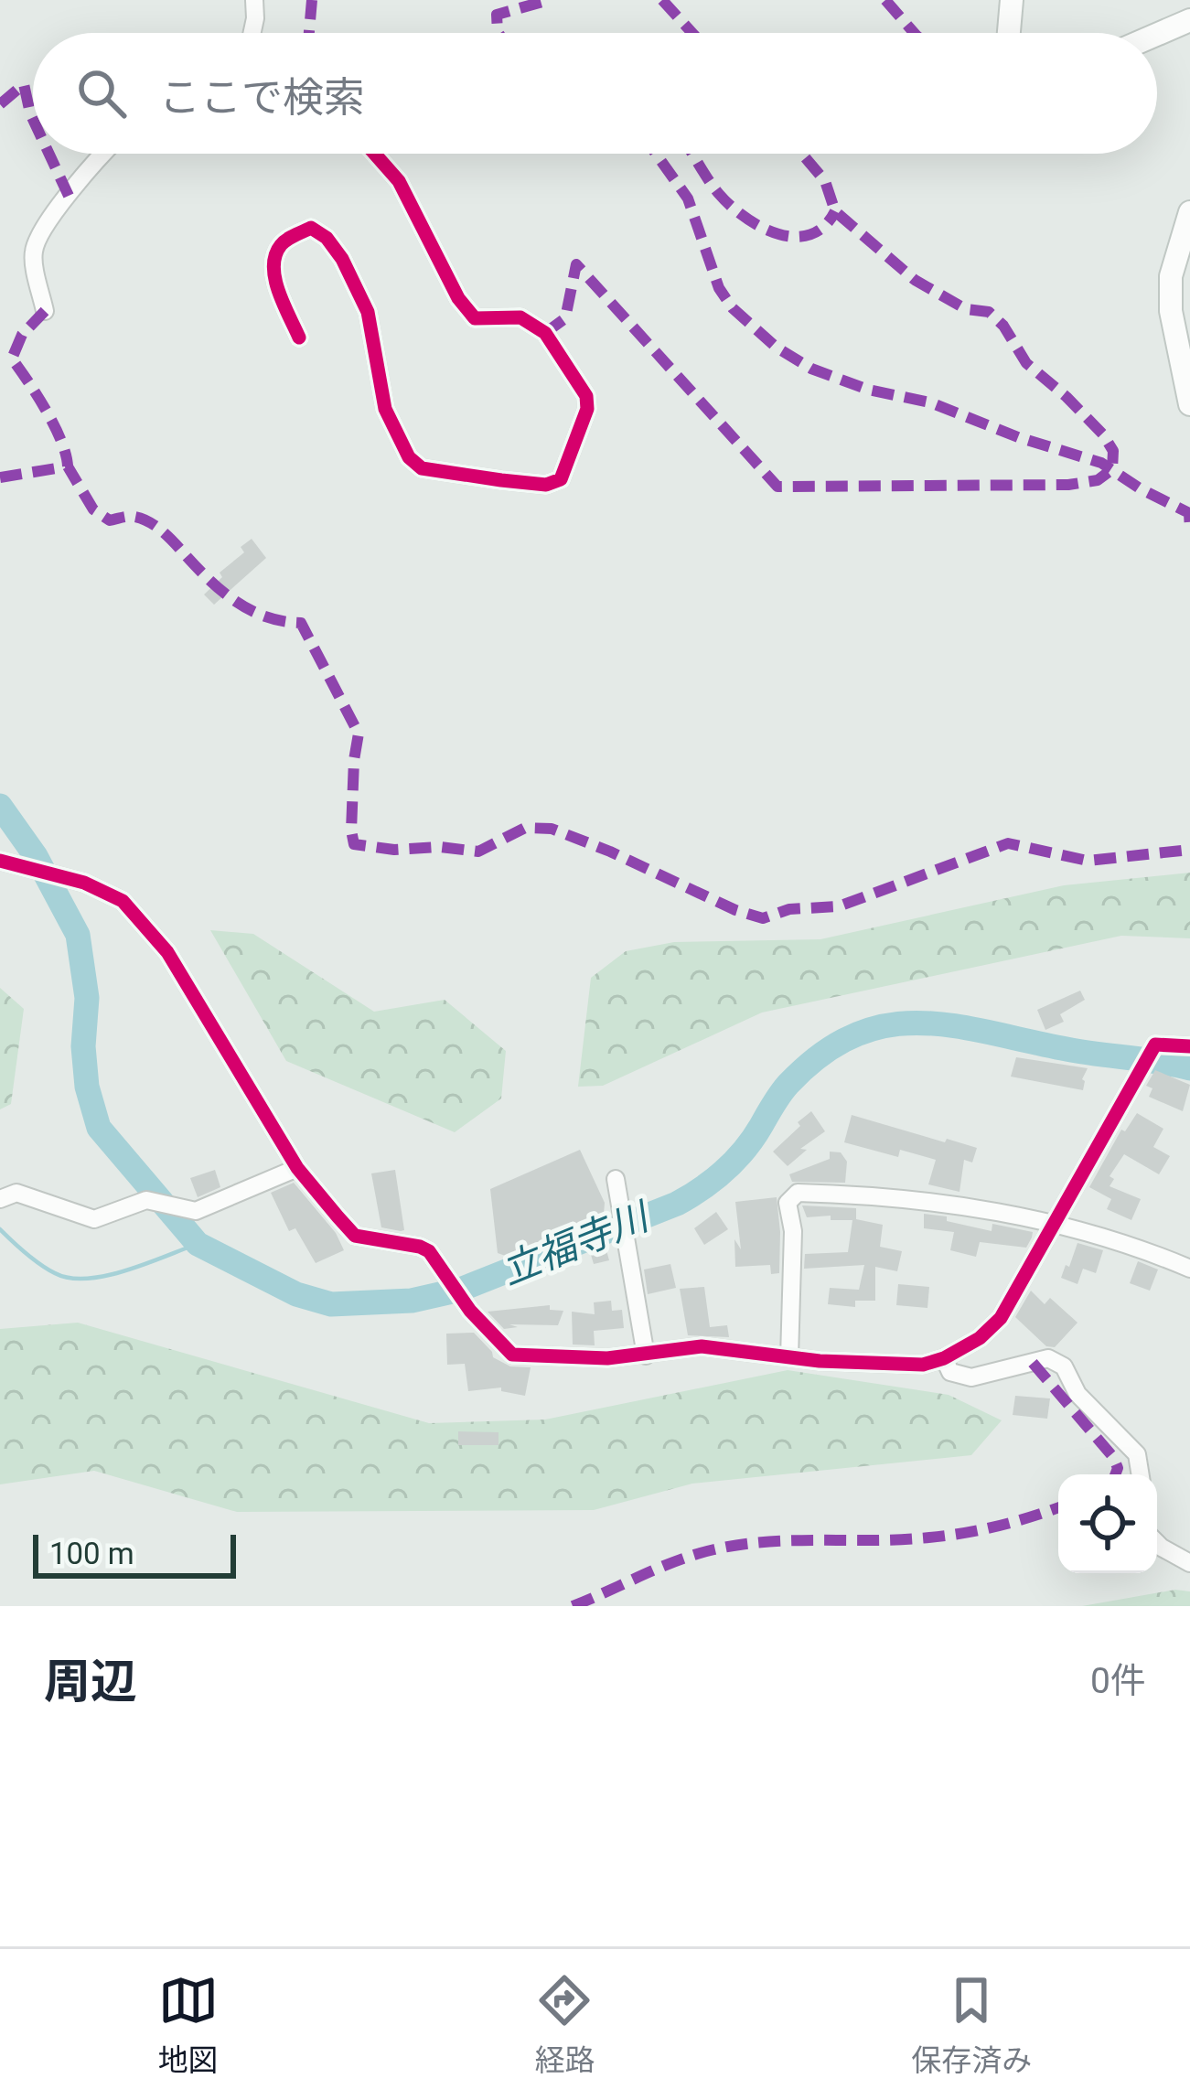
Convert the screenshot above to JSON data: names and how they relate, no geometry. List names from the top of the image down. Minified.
{"water":["立福寺川"],"scale_bar":"100 m","page":{"search":"ここで検索","scale":"100 m","heading":["周辺","0件"],"nav":["地図","経路","保存済み"]}}
